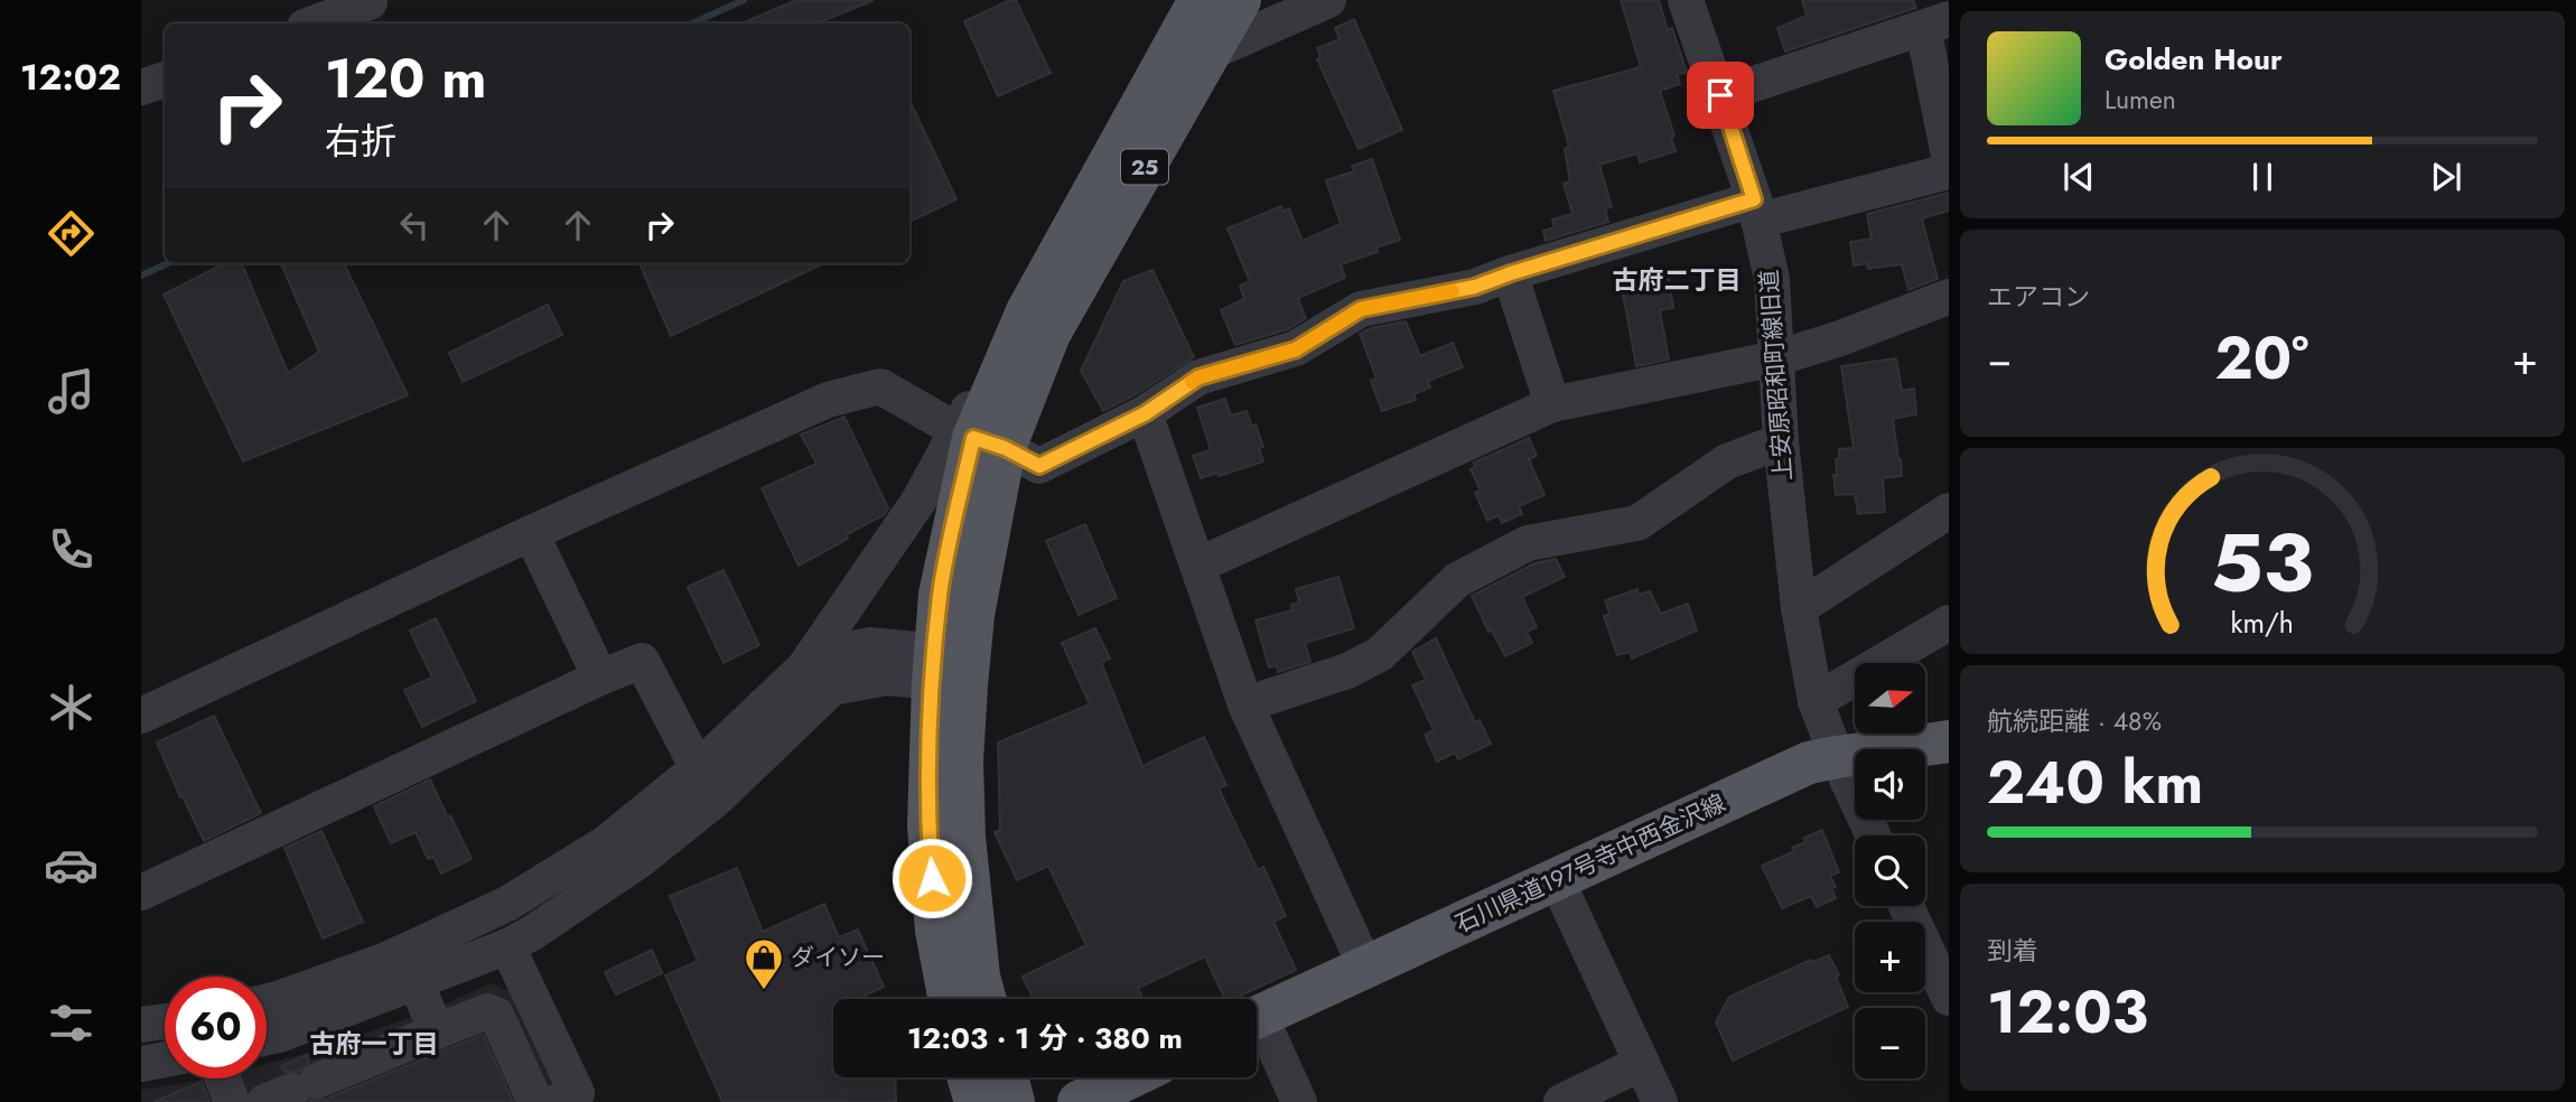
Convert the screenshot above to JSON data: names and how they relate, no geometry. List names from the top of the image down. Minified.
{"streets":{"main road":["25","石川県道197号寺中西金沢線"],"street":["上安原昭和町線旧道"]},"crossings":[["上安原昭和町線旧道","石川県道197号寺中西金沢線"]],"districts":["古府二丁目","古府一丁目"],"places":{"shop":["ダイソー"]},"north":"right","page":{"tabs":"12:02","turn":["120 m","右折"],"song":["Golden Hour","Lumen"],"tile":["エアコン",["航続距離 · 48%","240 km"],["到着","12:03"]],"heat":["−","20°","+"],"map_buttons":["+","−"],"limit":"60","trip":"12:03 · 1 分 · 380 m","gauge":["53","km/h"]}}
